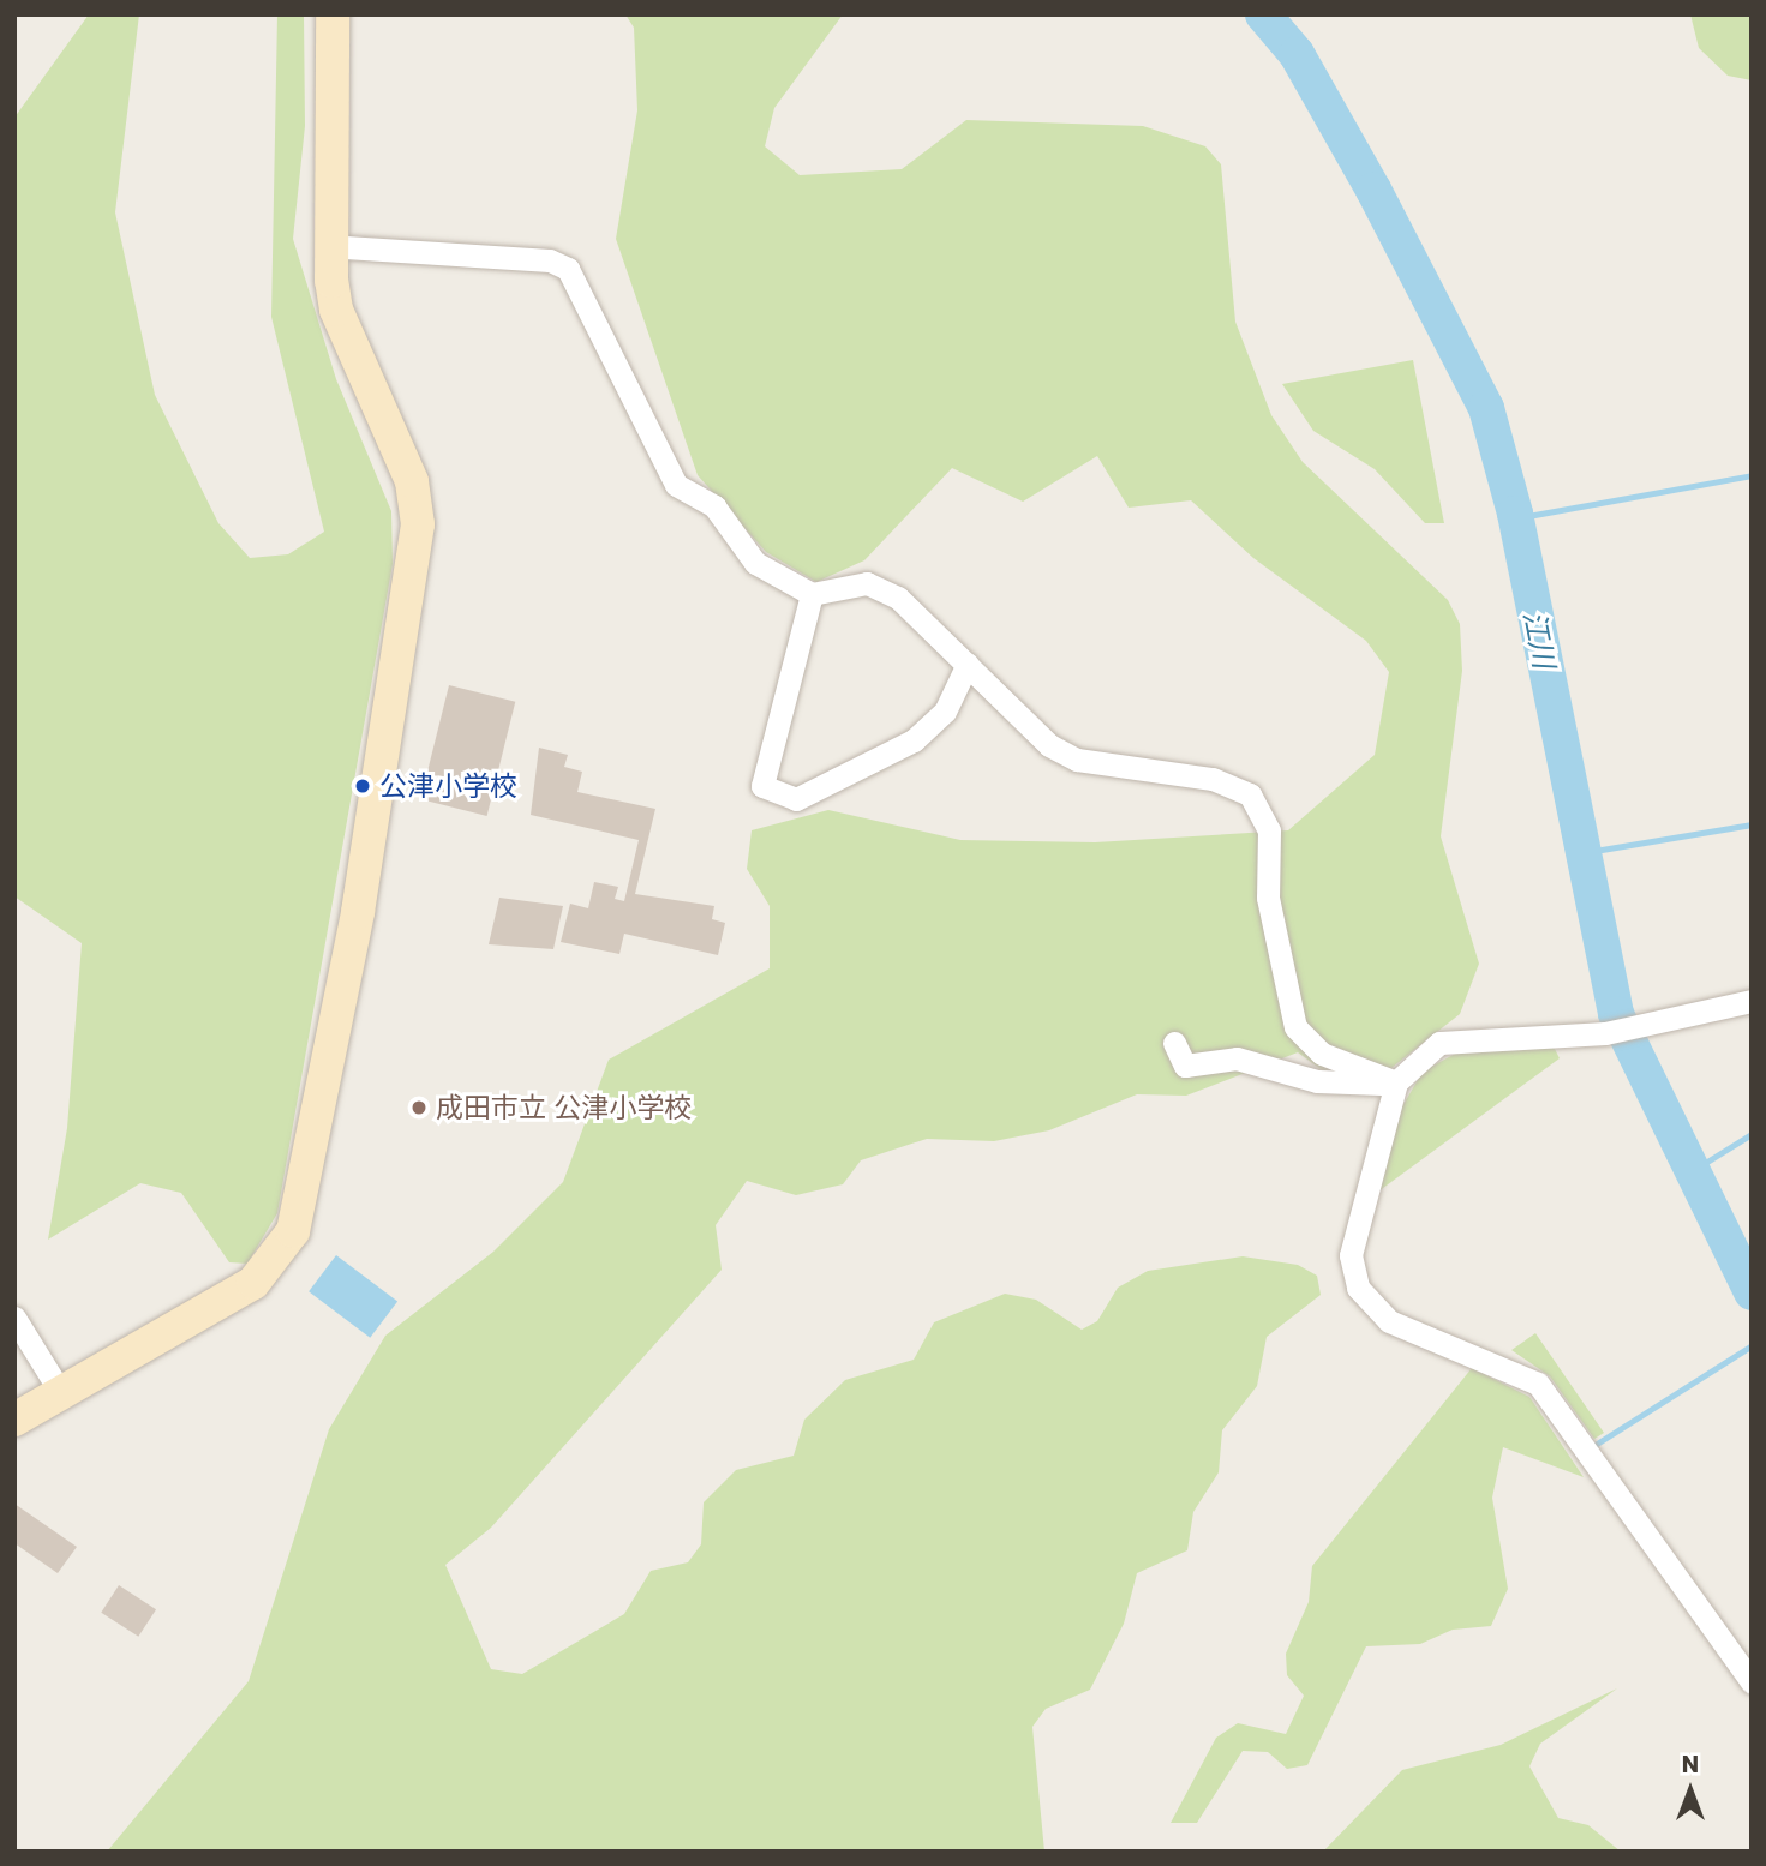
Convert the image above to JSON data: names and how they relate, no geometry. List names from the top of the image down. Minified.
{"water":["江川"],"places":["公津小学校","成田市立 公津小学校"],"north":"top"}
